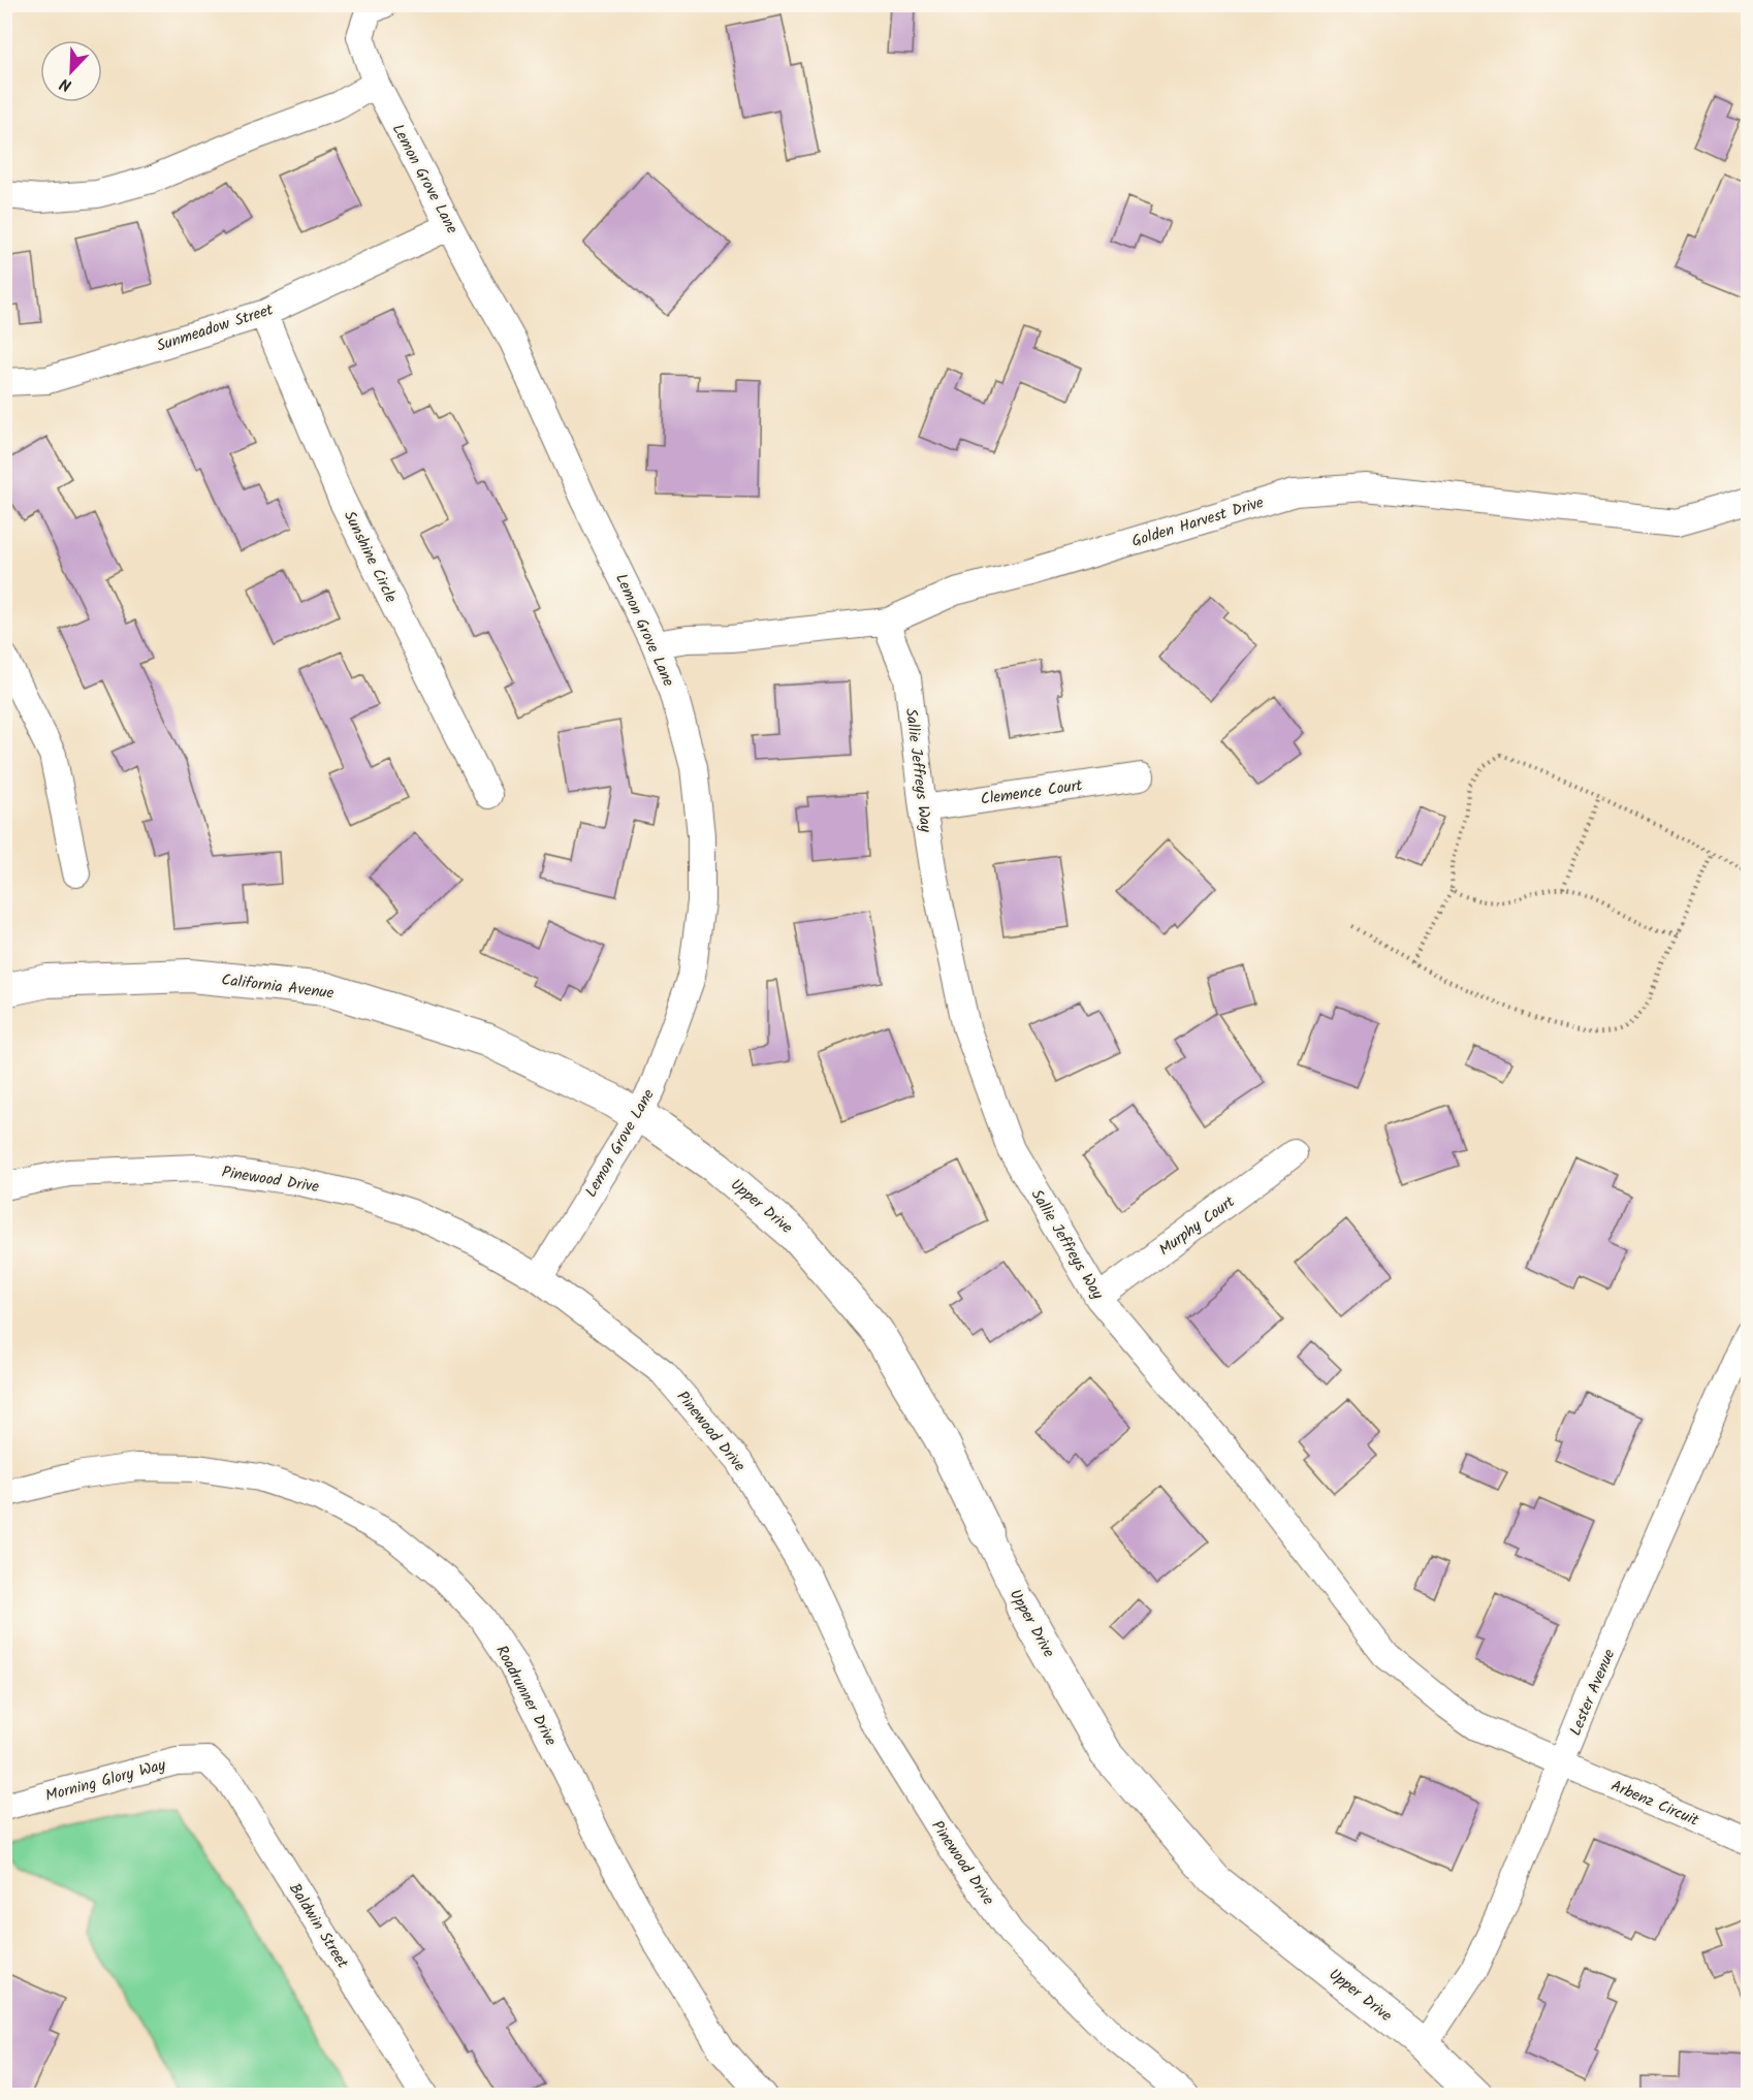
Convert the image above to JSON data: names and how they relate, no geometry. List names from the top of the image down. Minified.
{"streets":{"main road":["California Avenue","Upper Drive"],"street":["Lemon Grove Lane","Sunmeadow Street","Golden Harvest Drive","Sunshine Circle","Sallie Jeffreys Way","Clemence Court","Pinewood Drive","Murphy Court","Lester Avenue","Roadrunner Drive","Morning Glory Way","Arbenz Circuit","Baldwin Street"]},"crossings":[["Lemon Grove Lane","Sunmeadow Street"],["Lemon Grove Lane","Golden Harvest Drive"],["Lemon Grove Lane","California Avenue"],["Lemon Grove Lane","Pinewood Drive"],["Lemon Grove Lane","Upper Drive"],["Sunmeadow Street","Sunshine Circle"],["Golden Harvest Drive","Sallie Jeffreys Way"],["Sallie Jeffreys Way","Clemence Court"],["Sallie Jeffreys Way","Murphy Court"],["Sallie Jeffreys Way","Lester Avenue"],["Sallie Jeffreys Way","Arbenz Circuit"],["California Avenue","Upper Drive"],["Upper Drive","Lester Avenue"],["Lester Avenue","Arbenz Circuit"],["Morning Glory Way","Baldwin Street"]],"north":"bottom left"}
